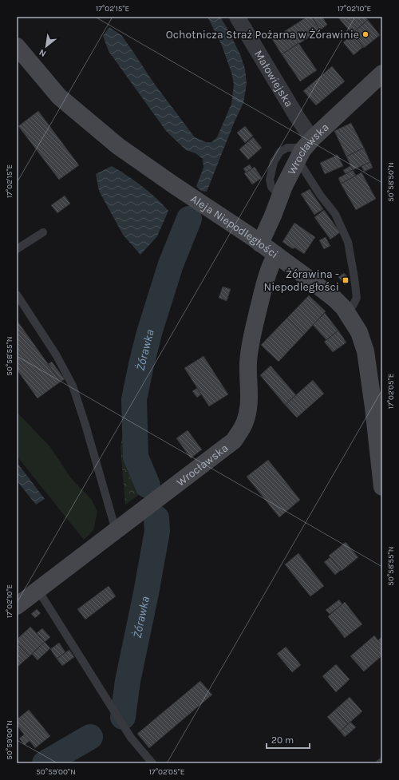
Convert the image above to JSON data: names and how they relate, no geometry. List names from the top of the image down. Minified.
{"streets":{"street":["Małowiejska","Wrocławska","Aleja Niepodległości"]},"crossings":[["Małowiejska","Wrocławska"],["Wrocławska","Aleja Niepodległości"]],"water":["Żórawka"],"places":{"other":["Ochotnicza Straż Pożarna w Żórawinie"],"transit":["Żórawina - Niepodległości"]},"scale_bar":"20 m","north":"bottom left","coordinates":["17°02'15\"E","17°02'10\"E","50°58'50\"N","50°58'55\"N","17°02'05\"E","50°59'00\"N"]}
